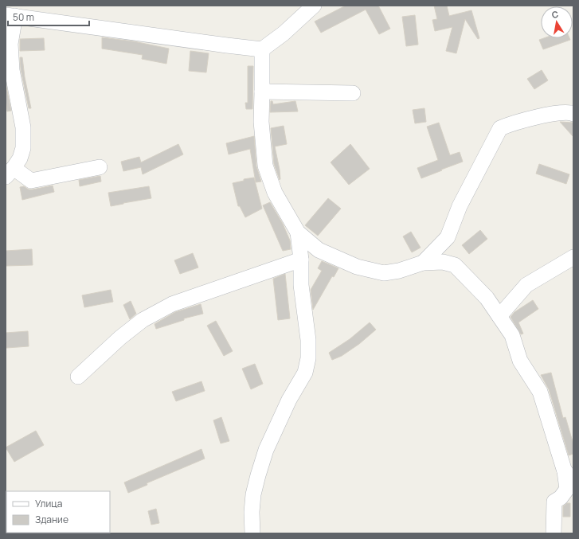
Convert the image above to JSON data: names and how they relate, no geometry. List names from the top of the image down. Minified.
{"legend":["Улица","Здание"],"scale_bar":"50 m","north":"top"}
